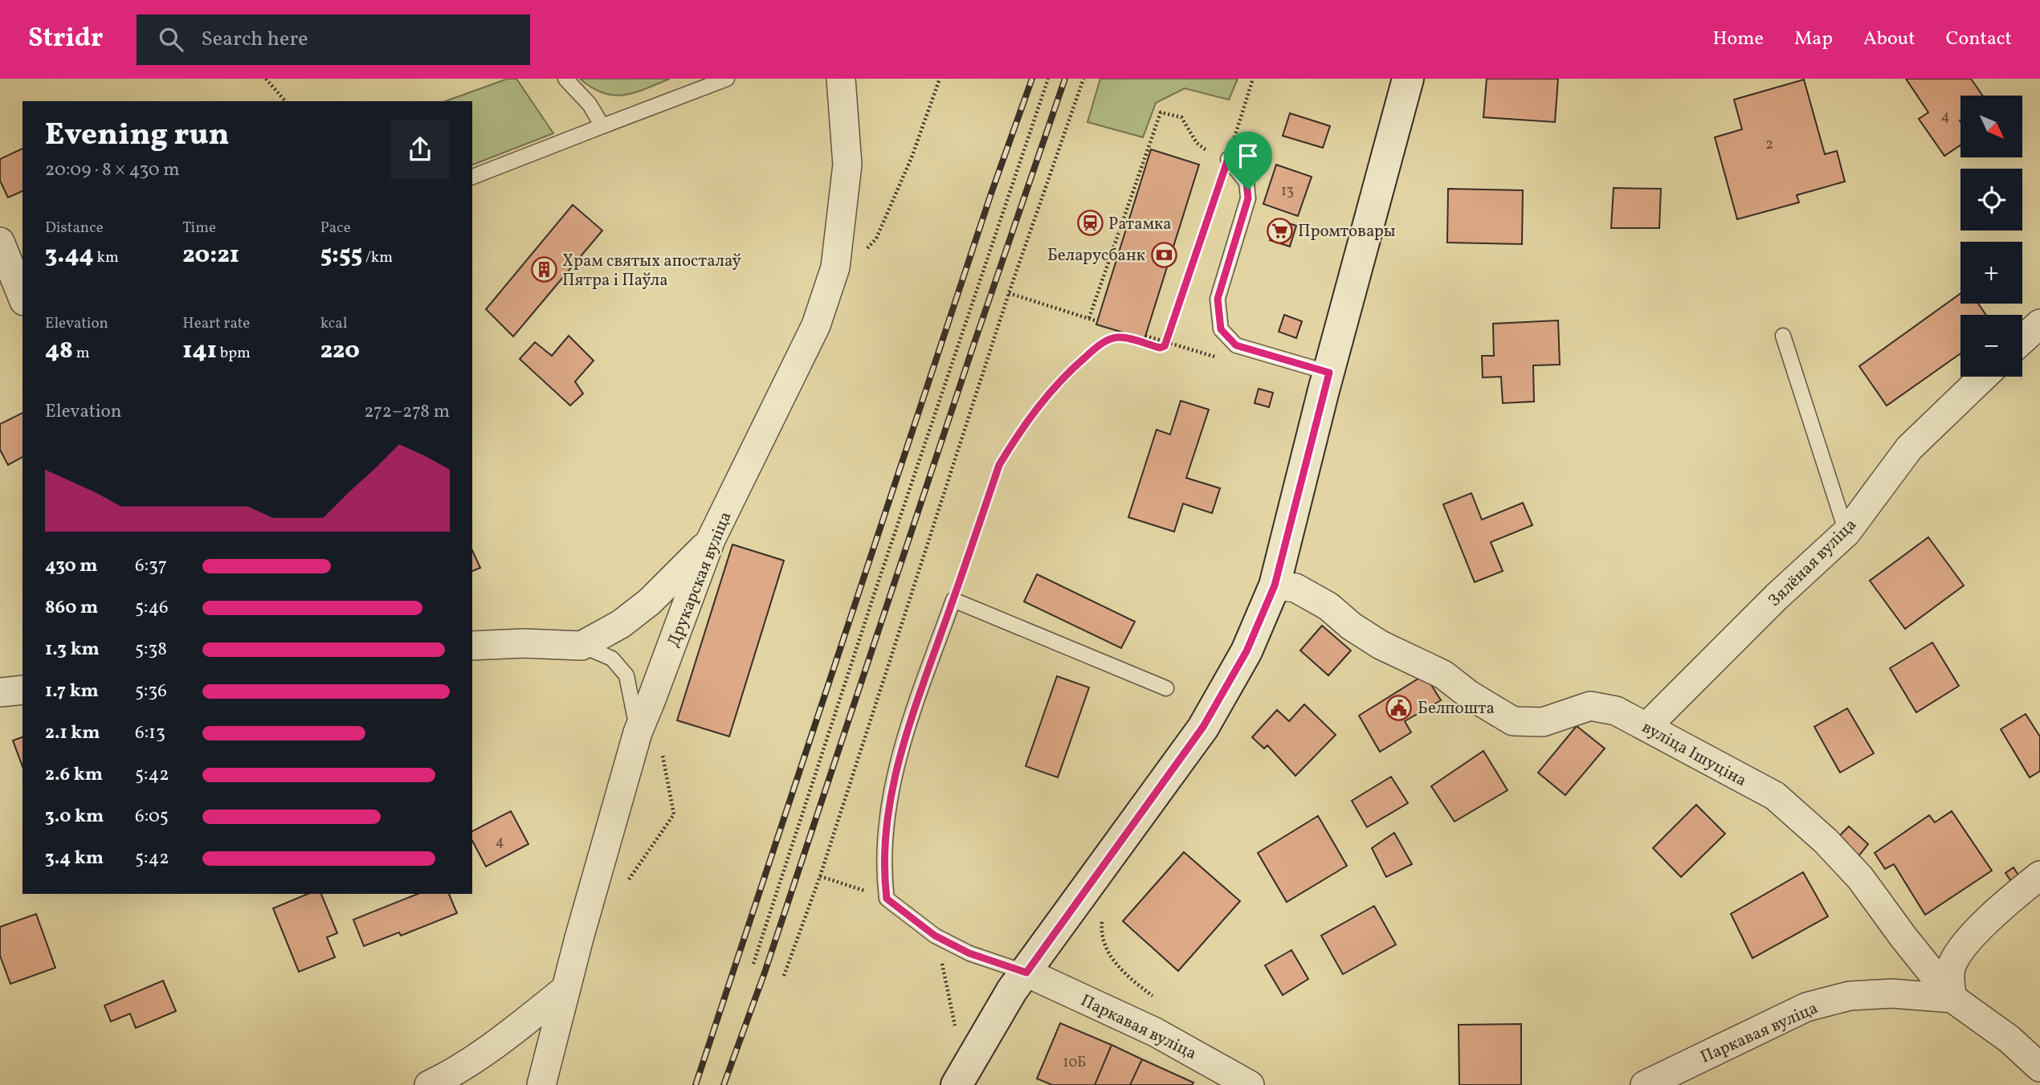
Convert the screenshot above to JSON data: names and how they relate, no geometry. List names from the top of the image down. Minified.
{"streets":{"street":["Зялёная вуліца","Друкарская вуліца","вуліца Ішуціна","Паркавая вуліца"]},"crossings":[["Зялёная вуліца","вуліца Ішуціна"],["вуліца Ішуціна","Паркавая вуліца"]],"places":{"station":["Ратамка"],"supermarket":["Промтовары"],"bank":["Беларусбанк"],"building":["Храм святых апосталаў Пятра і Паўла"],"public building":["Белпошта"]},"house_numbers":["4","2","13","4","10Б"],"north":"bottom right","page":{"header":"Stridr","search":"Search here","nav":["Home","Map","About","Contact"],"map_buttons":["+","−"],"heading":["Evening run","20:09 · 8 × 430 m"],"stats":[["Distance","3.44 km"],["Time","20:21"],["Pace","5:55 /km"],["Elevation","48 m"],["Heart rate","141 bpm"],["kcal","220"]],"chart":["Elevation","272–278 m"],"list":[{"name":"430 m","note":"6:37"},{"name":"860 m","note":"5:46"},{"name":"1.3 km","note":"5:38"},{"name":"1.7 km","note":"5:36"},{"name":"2.1 km","note":"6:13"},{"name":"2.6 km","note":"5:42"},{"name":"3.0 km","note":"6:05"},{"name":"3.4 km","note":"5:42"}]}}
